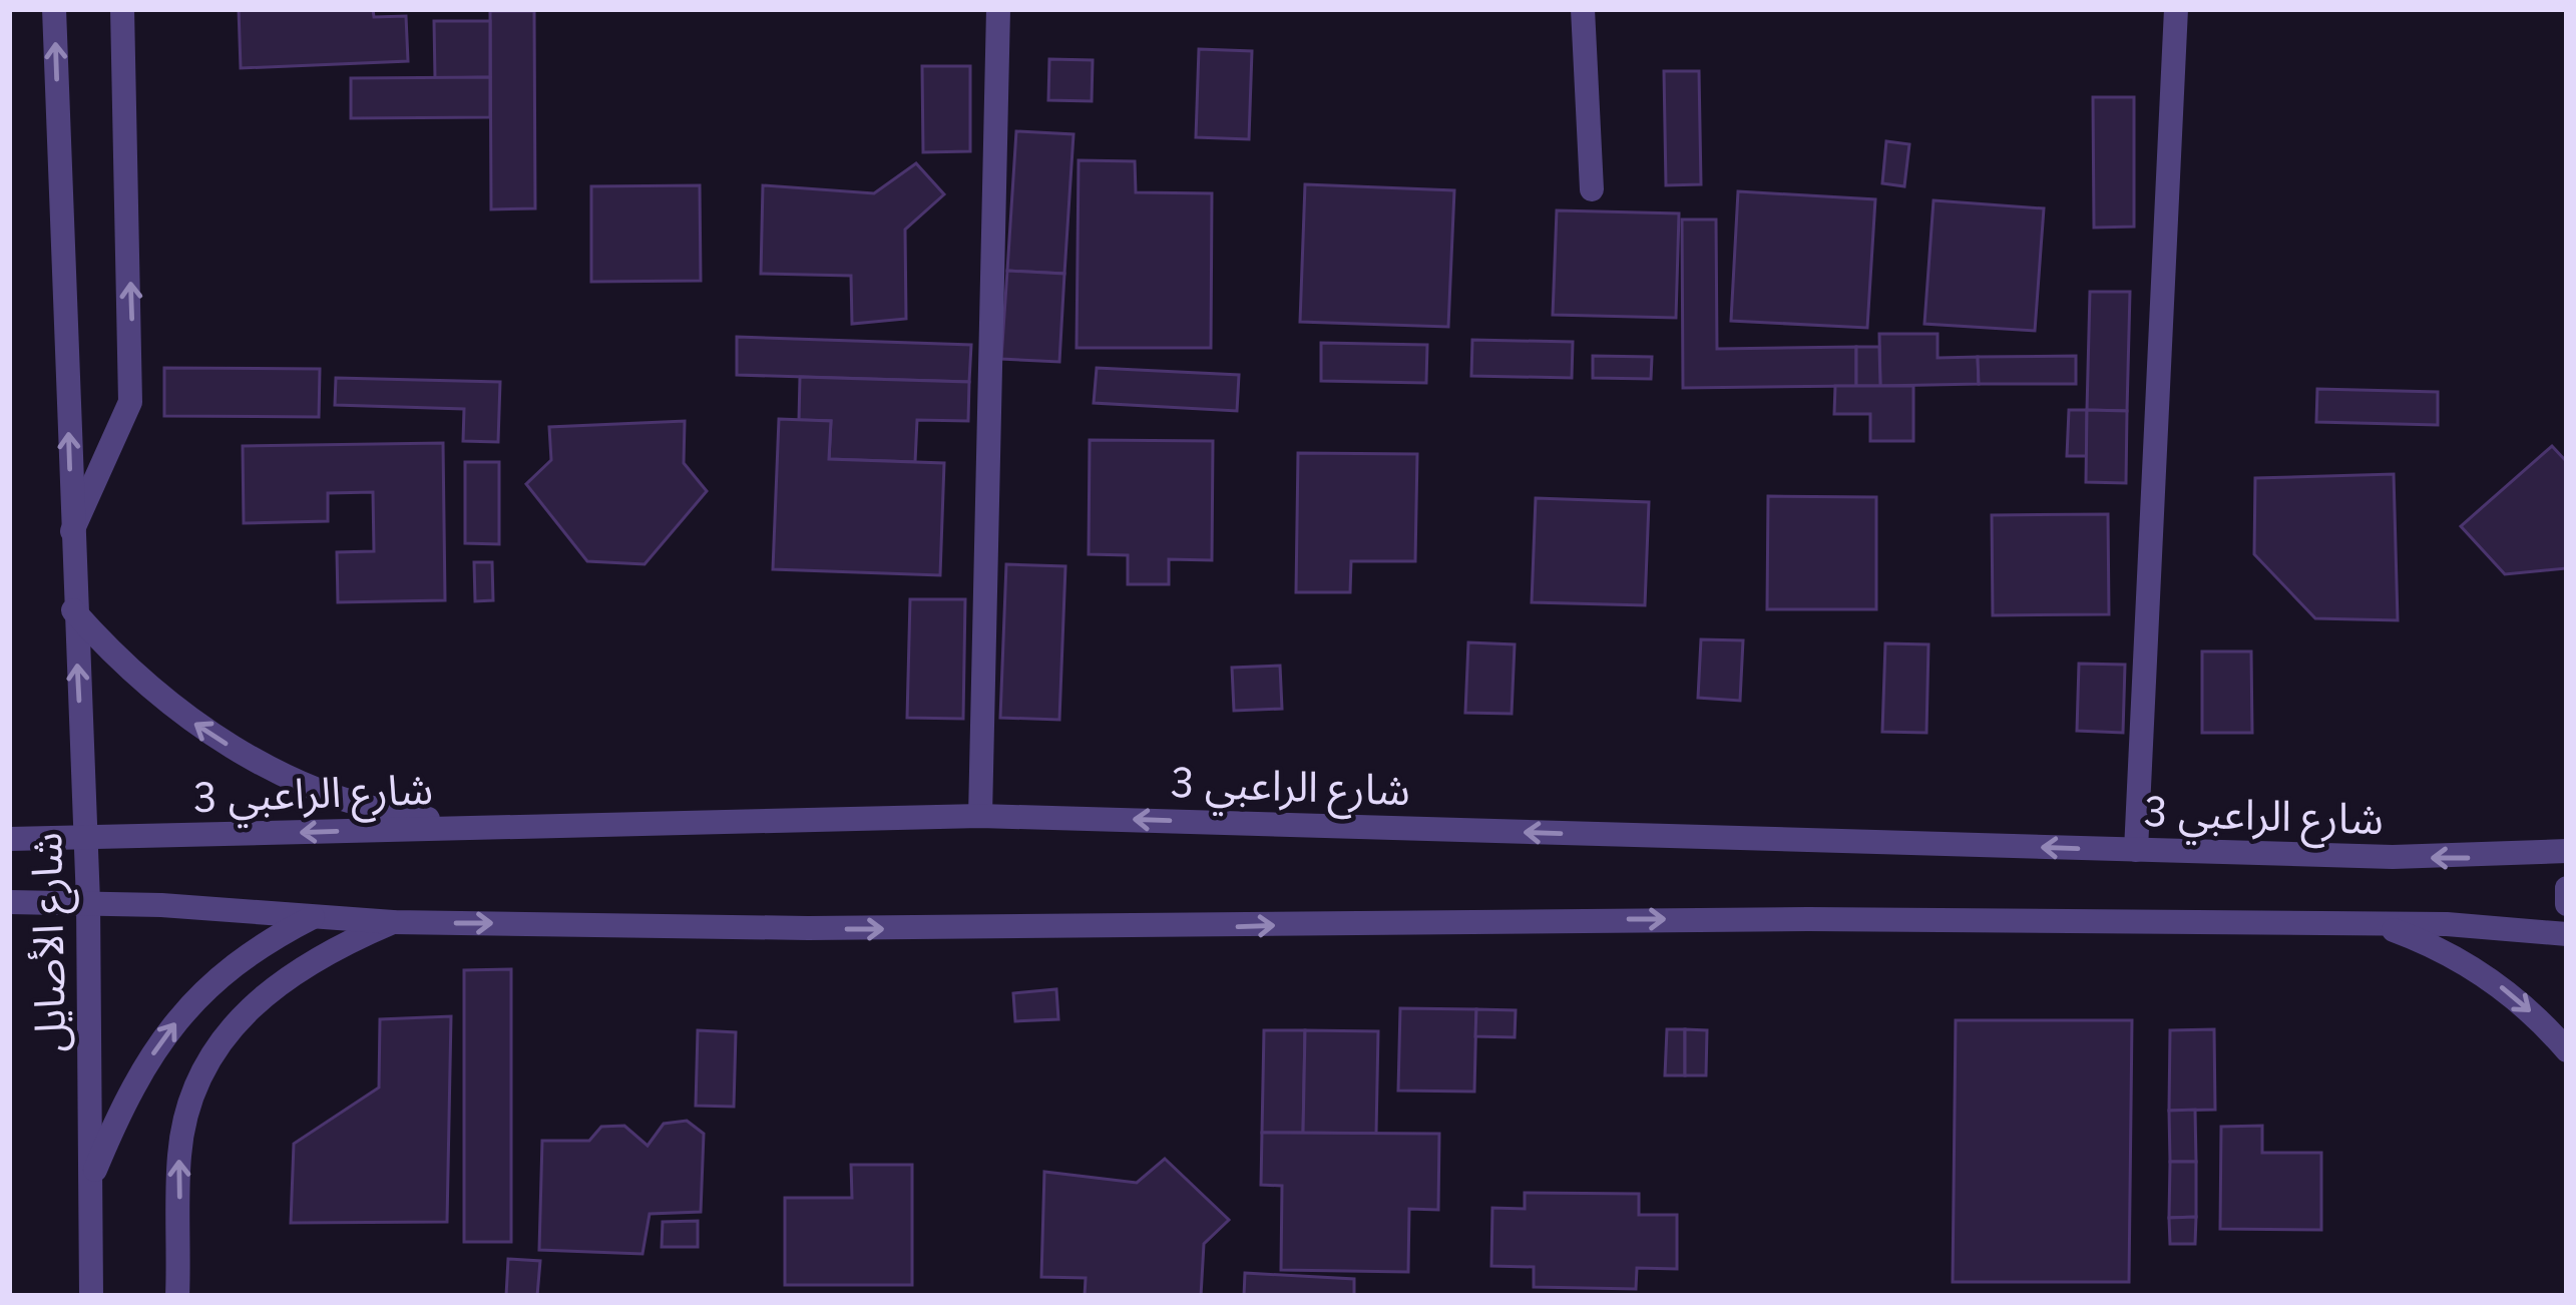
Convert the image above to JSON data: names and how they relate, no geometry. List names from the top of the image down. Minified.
{"streets":{"street":["شارع الراعبي 3","شارع الأصايل"]},"crossings":[["شارع الراعبي 3","شارع الأصايل"]]}
